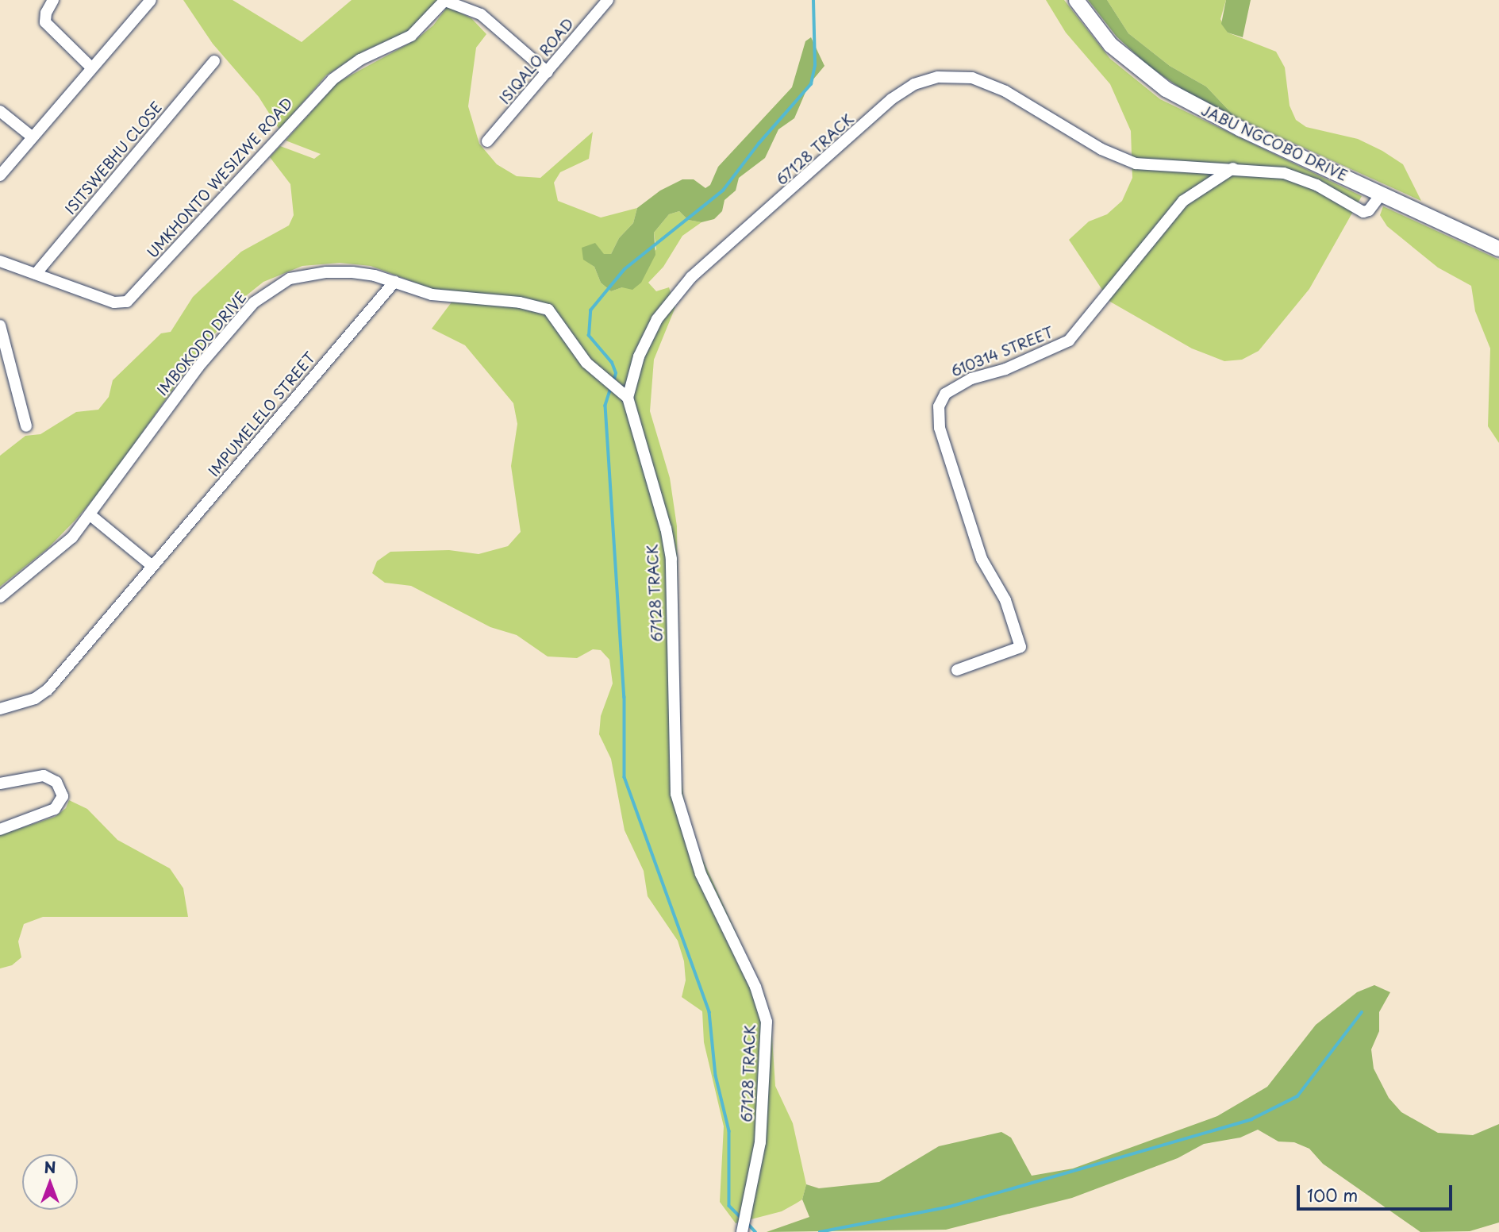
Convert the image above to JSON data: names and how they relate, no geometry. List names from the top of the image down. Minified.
{"streets":{"main road":["JABU NGCOBO DRIVE"],"street":["ISIQALO ROAD","67128 TRACK","ISITSWEBHU CLOSE","UMKHONTO WESIZWE ROAD","IMBOKODO DRIVE","610314 STREET","IMPUMELELO STREET"]},"crossings":[["67128 TRACK","IMBOKODO DRIVE"],["67128 TRACK","610314 STREET"],["ISITSWEBHU CLOSE","UMKHONTO WESIZWE ROAD"],["IMBOKODO DRIVE","IMPUMELELO STREET"]],"scale_bar":"100 m","north":"top"}
